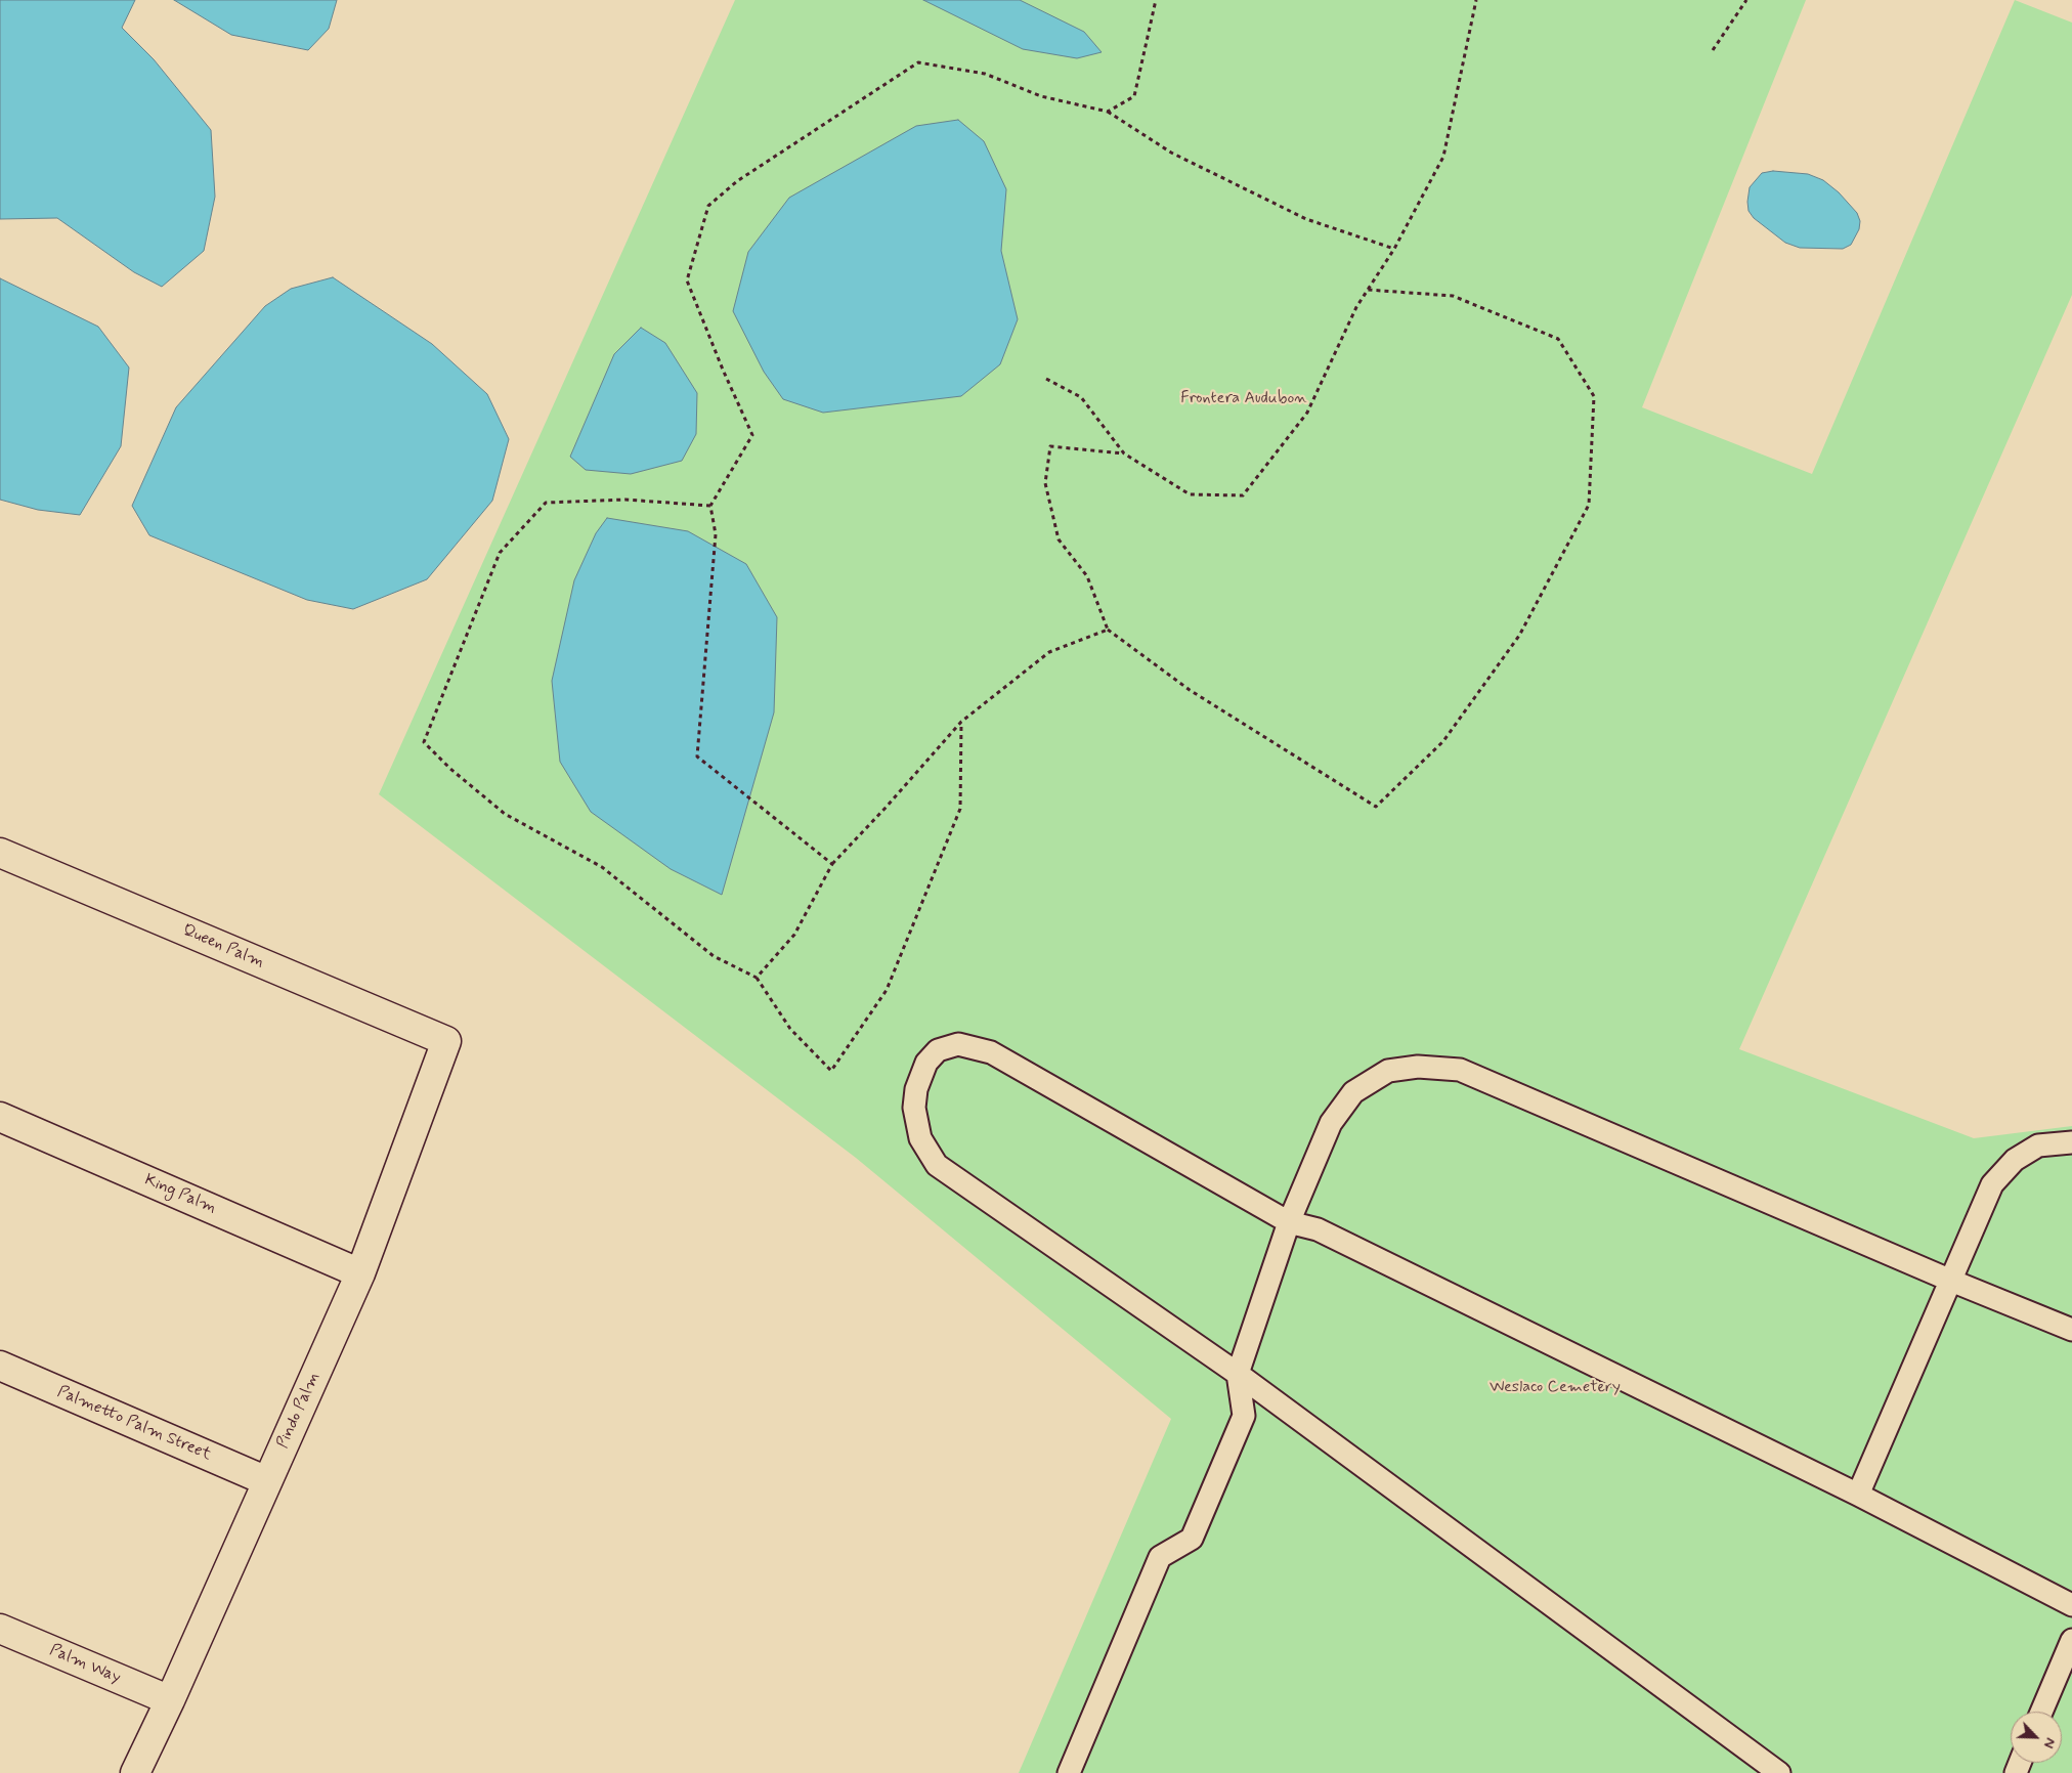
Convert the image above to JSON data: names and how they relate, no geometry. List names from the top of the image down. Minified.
{"streets":{"street":["Queen Palm","King Palm","Pindo Palm","Palmetto Palm Street","Palm Way"]},"crossings":[["Queen Palm","Pindo Palm"],["King Palm","Pindo Palm"],["Pindo Palm","Palmetto Palm Street"],["Pindo Palm","Palm Way"]],"parks":["Frontera Audubon","Weslaco Cemetery"],"north":"bottom right"}
